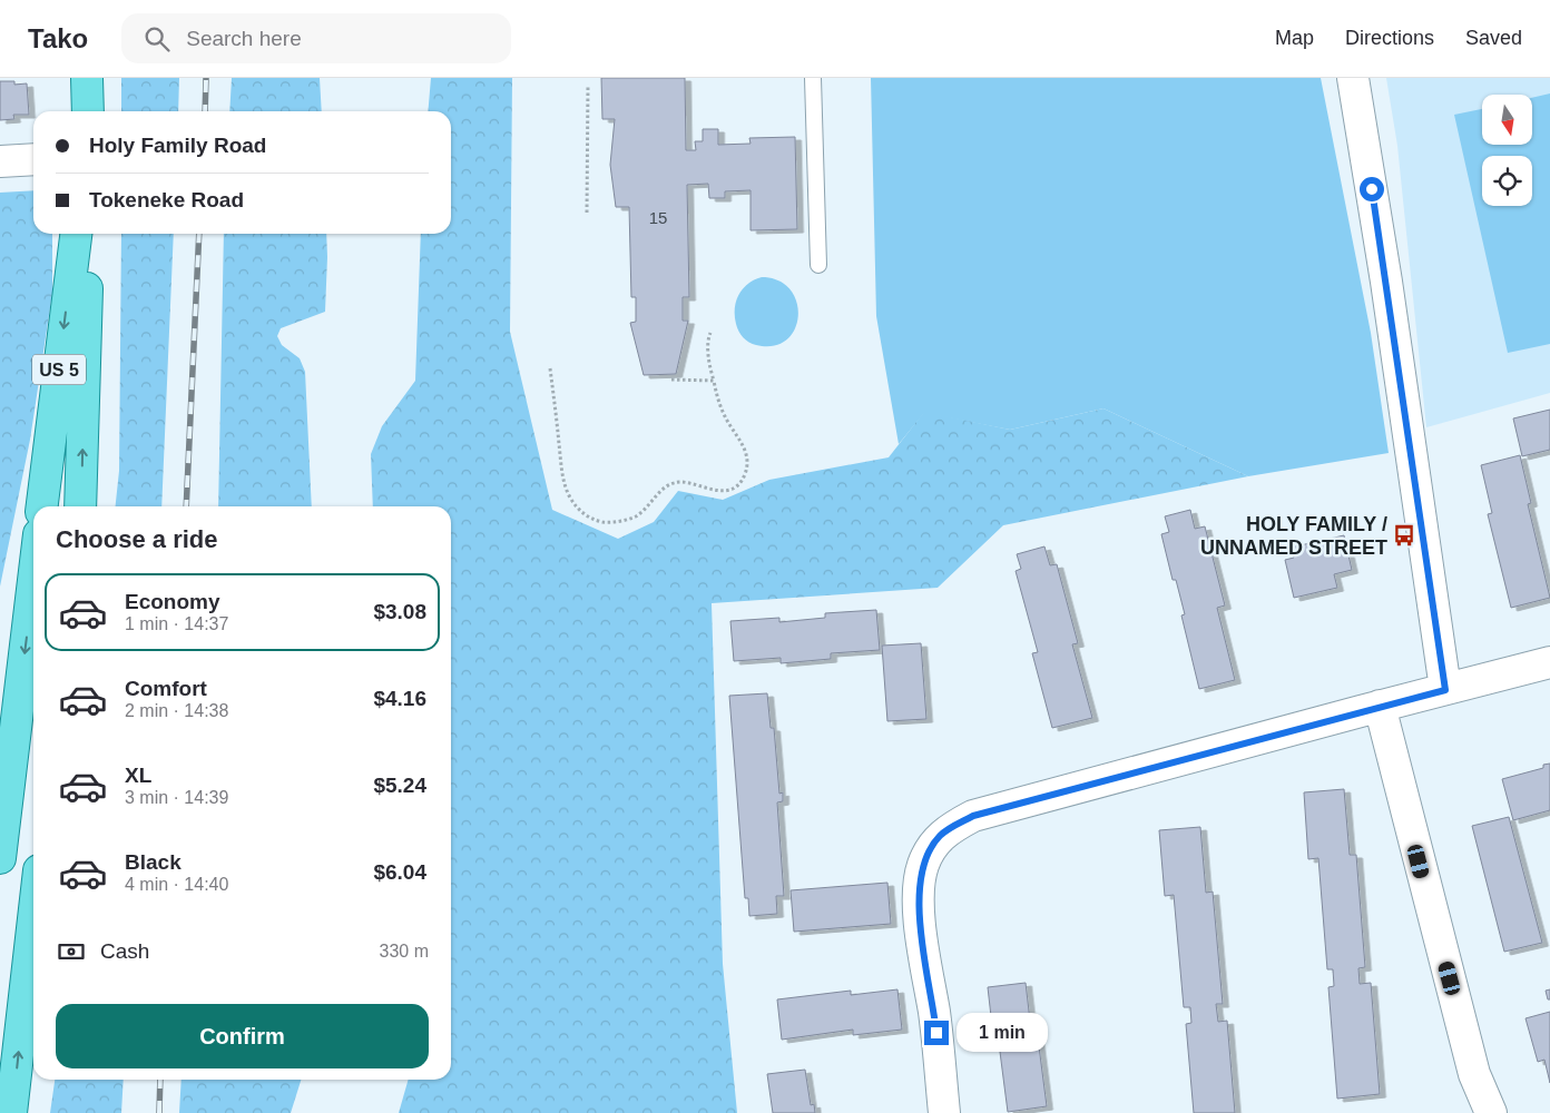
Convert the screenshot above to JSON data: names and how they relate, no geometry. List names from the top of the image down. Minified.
{"streets":{"main road":["US 5"]},"places":{"bus stop":["HOLY FAMILY / UNNAMED STREET"]},"house_numbers":["15"],"north":"bottom","page":{"header":"Tako","search":"Search here","nav":["Map","Directions","Saved"],"banner":["Holy Family Road","Tokeneke Road"],"heading":"Choose a ride","list":[{"name":"Economy","note":"1 min · 14:37","value":"$3.08"},{"name":"Comfort","note":"2 min · 14:38","value":"$4.16"},{"name":"XL","note":"3 min · 14:39","value":"$5.24"},{"name":"Black","note":"4 min · 14:40","value":"$6.04"}],"pay":["Cash","330 m"],"buttons":"Confirm","bubble":"1 min"}}
